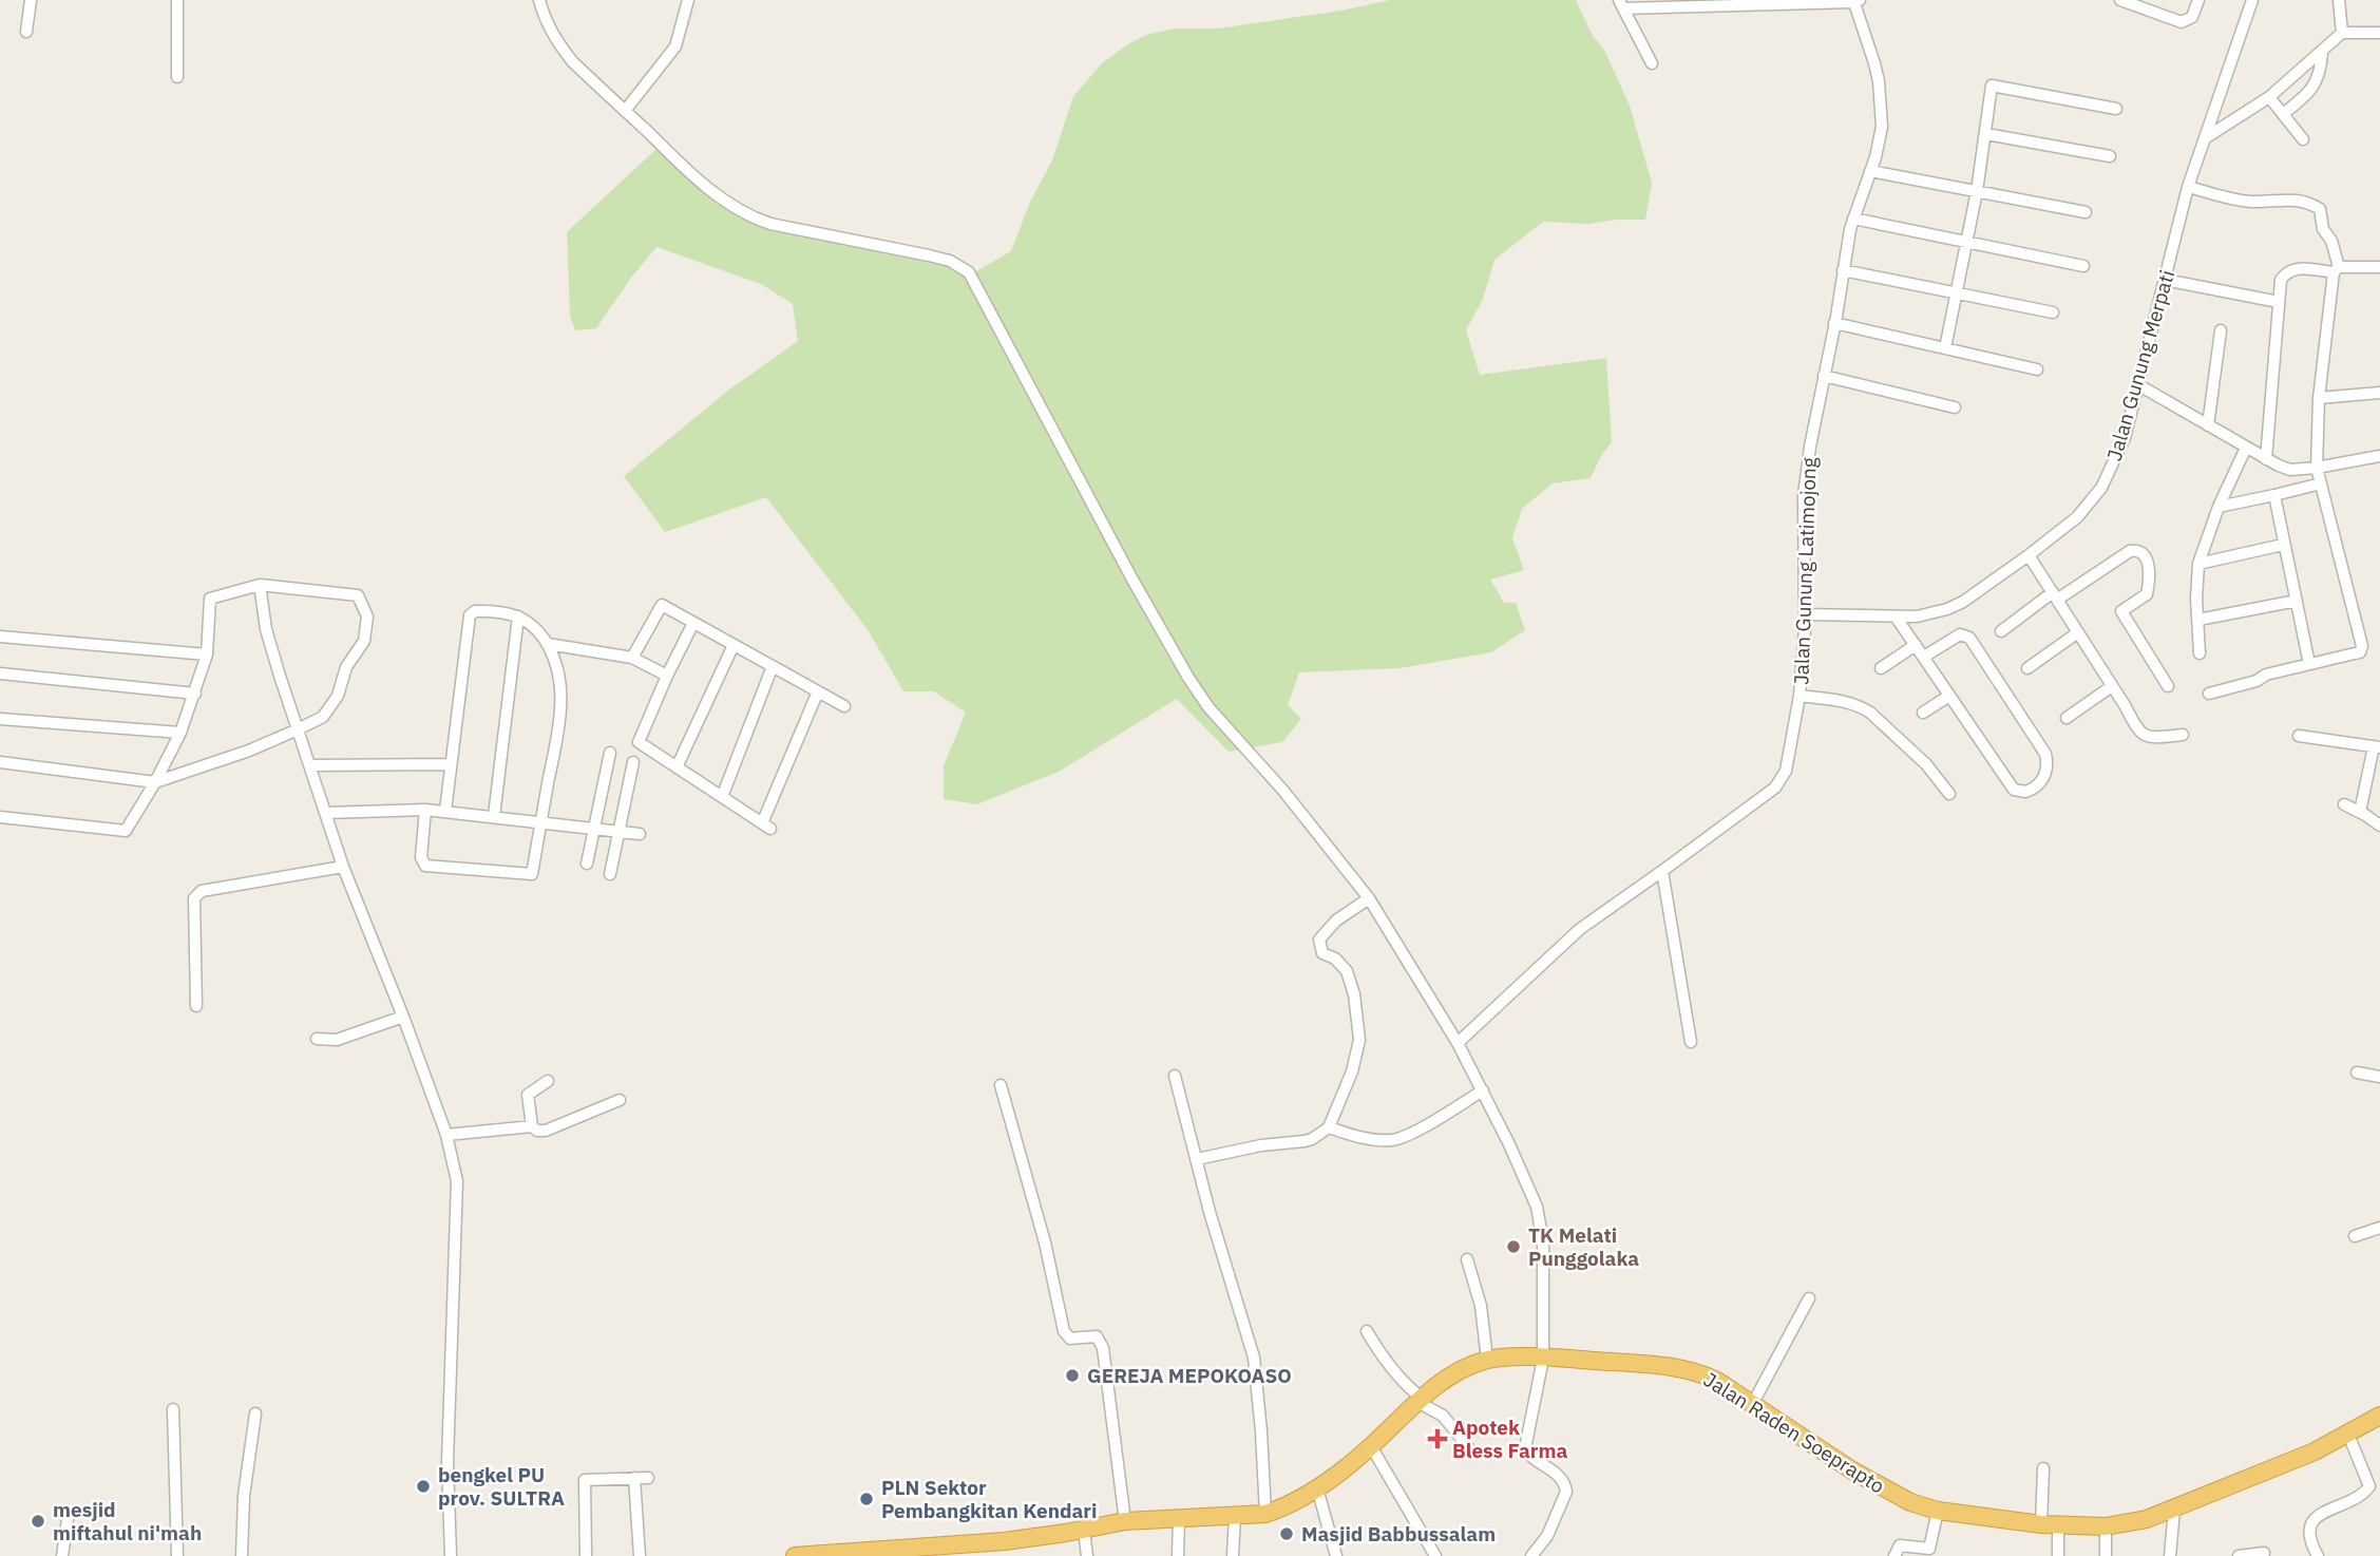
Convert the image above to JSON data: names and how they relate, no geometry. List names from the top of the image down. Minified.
{"streets":{"highway":["Jalan Raden Soeprapto"],"street":["Jalan Gunung Merpati","Jalan Gunung Latimojong"]},"crossings":[["Jalan Gunung Merpati","Jalan Gunung Latimojong"]],"places":{"other":["TK Melati Punggolaka","GEREJA MEPOKOASO","bengkel PU prov. SULTRA","PLN Sektor Pembangkitan Kendari","mesjid miftahul ni'mah","Masjid Babbussalam"],"health":["Apotek Bless Farma"]}}
